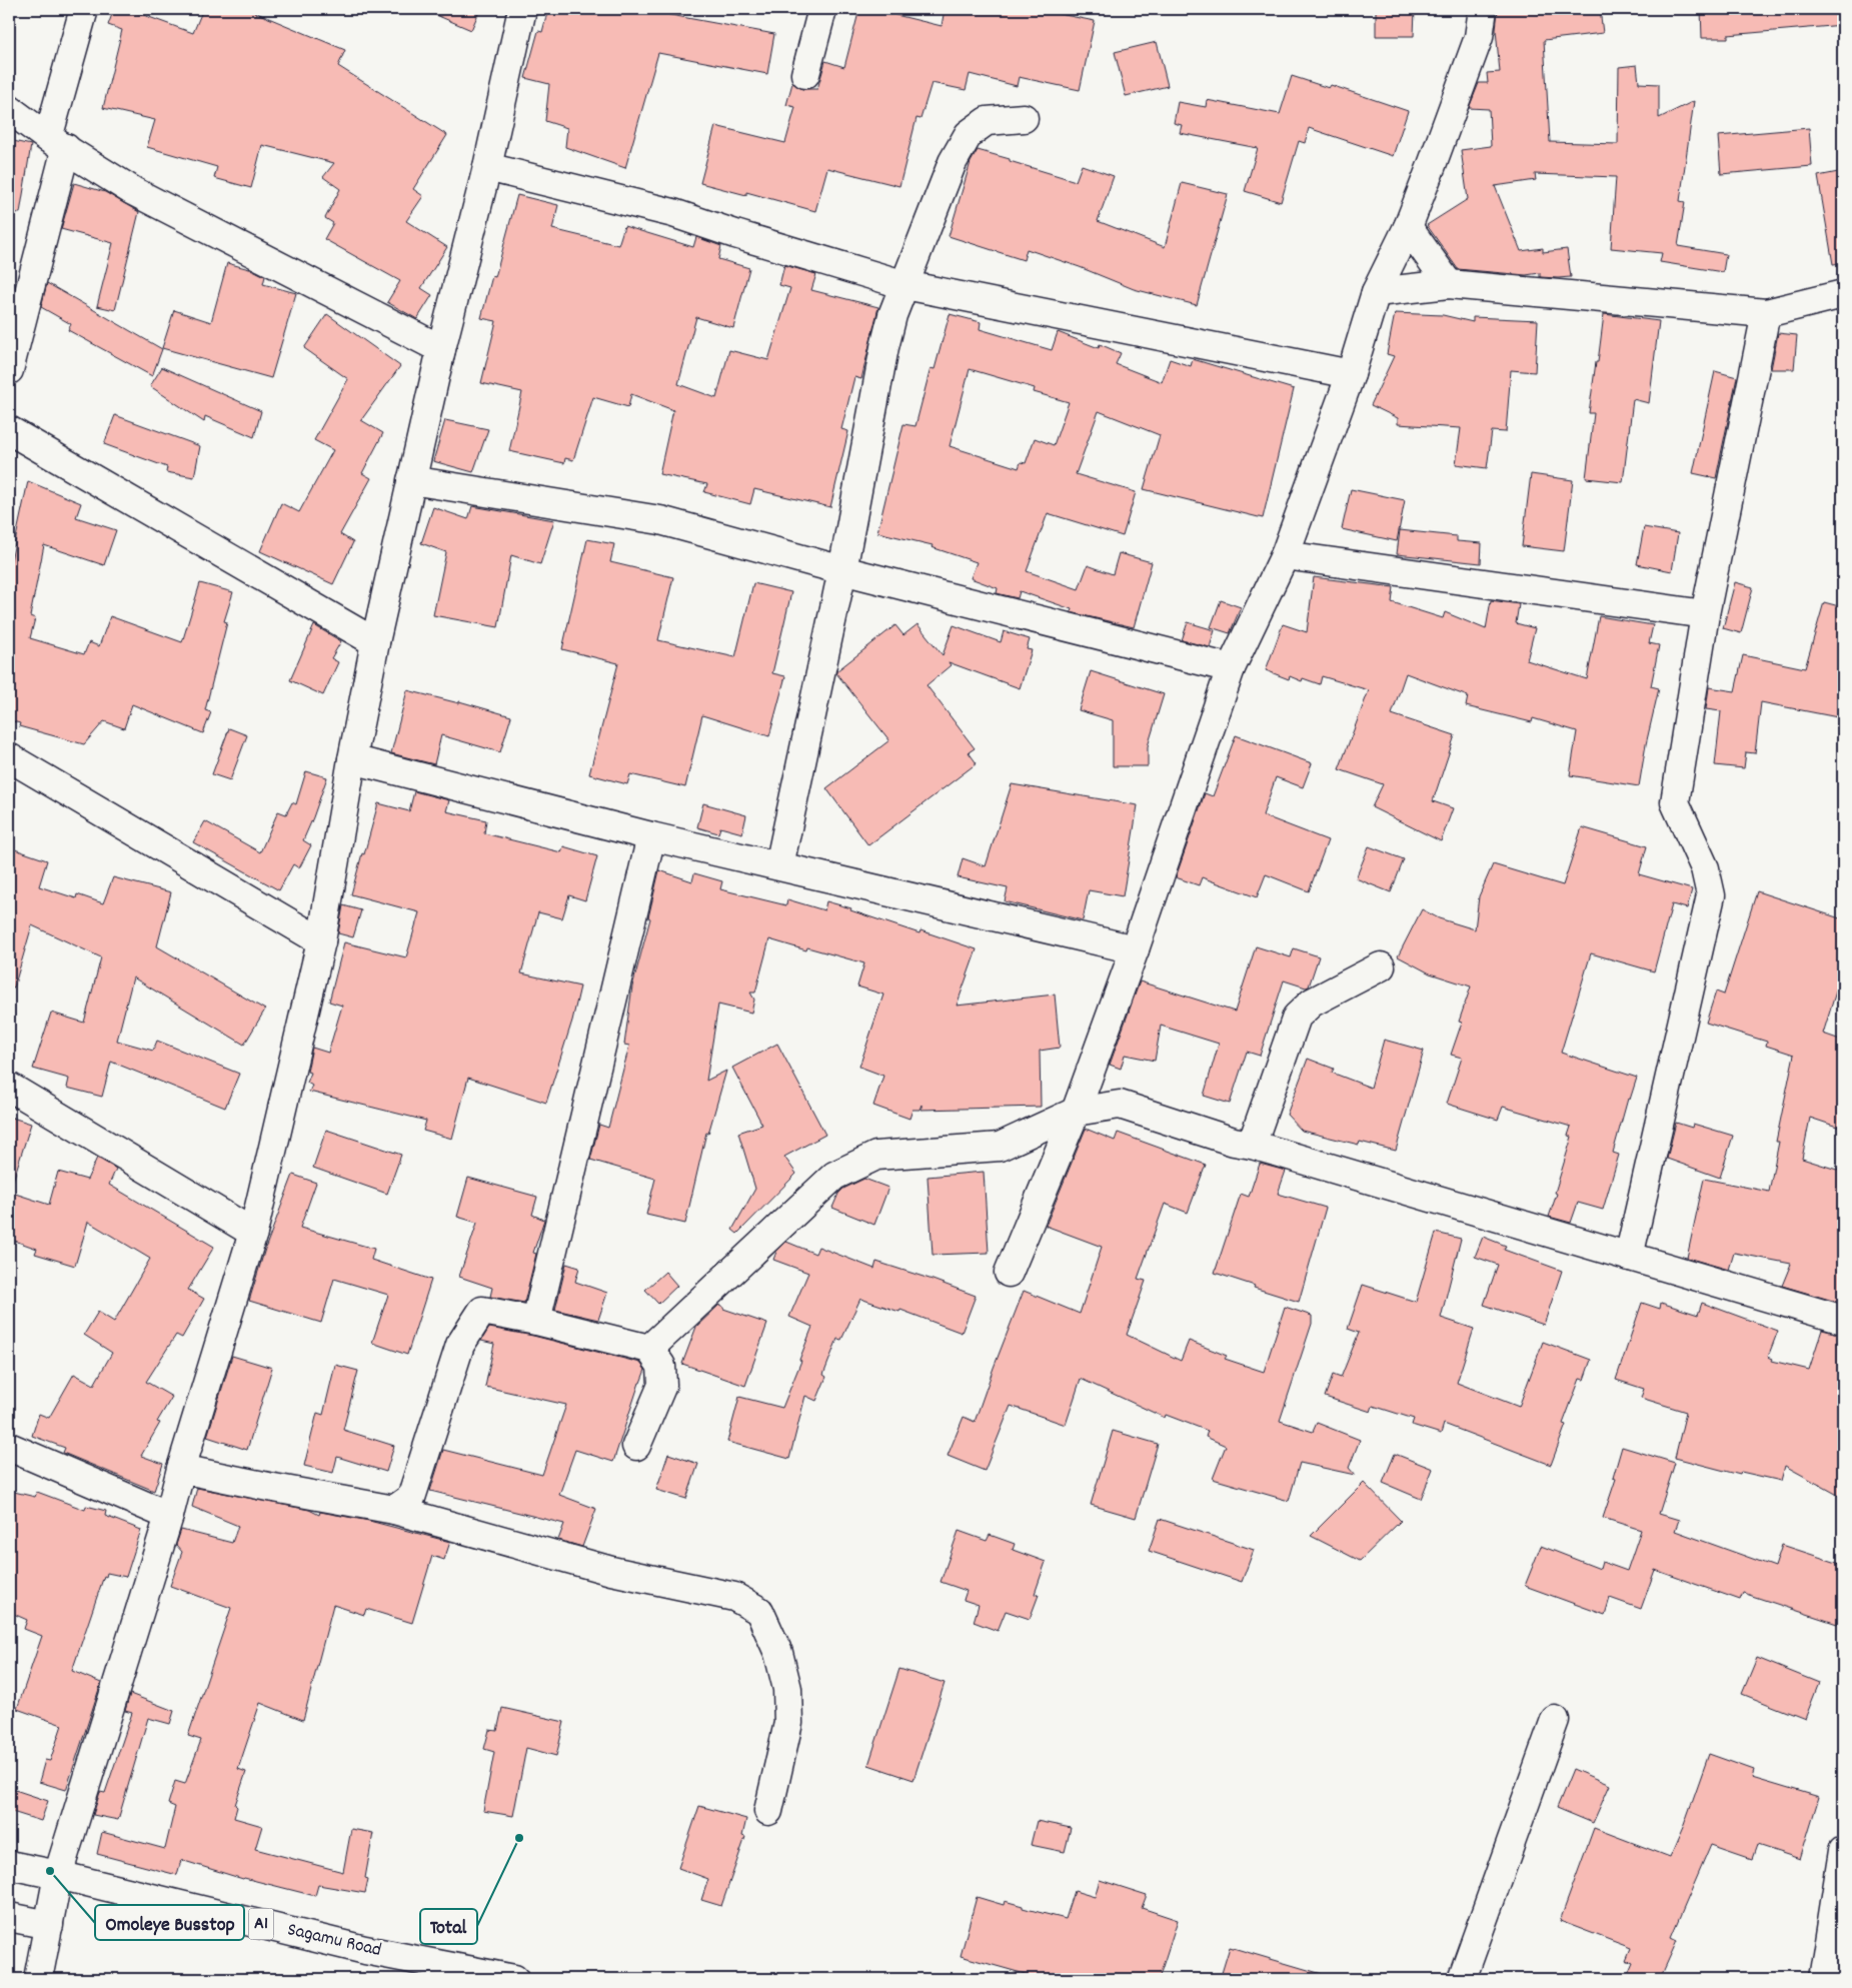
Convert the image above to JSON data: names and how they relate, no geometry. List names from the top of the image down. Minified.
{"streets":{"main road":["A1","Sagamu Road"]},"places":["Total","Omoleye Busstop"]}
